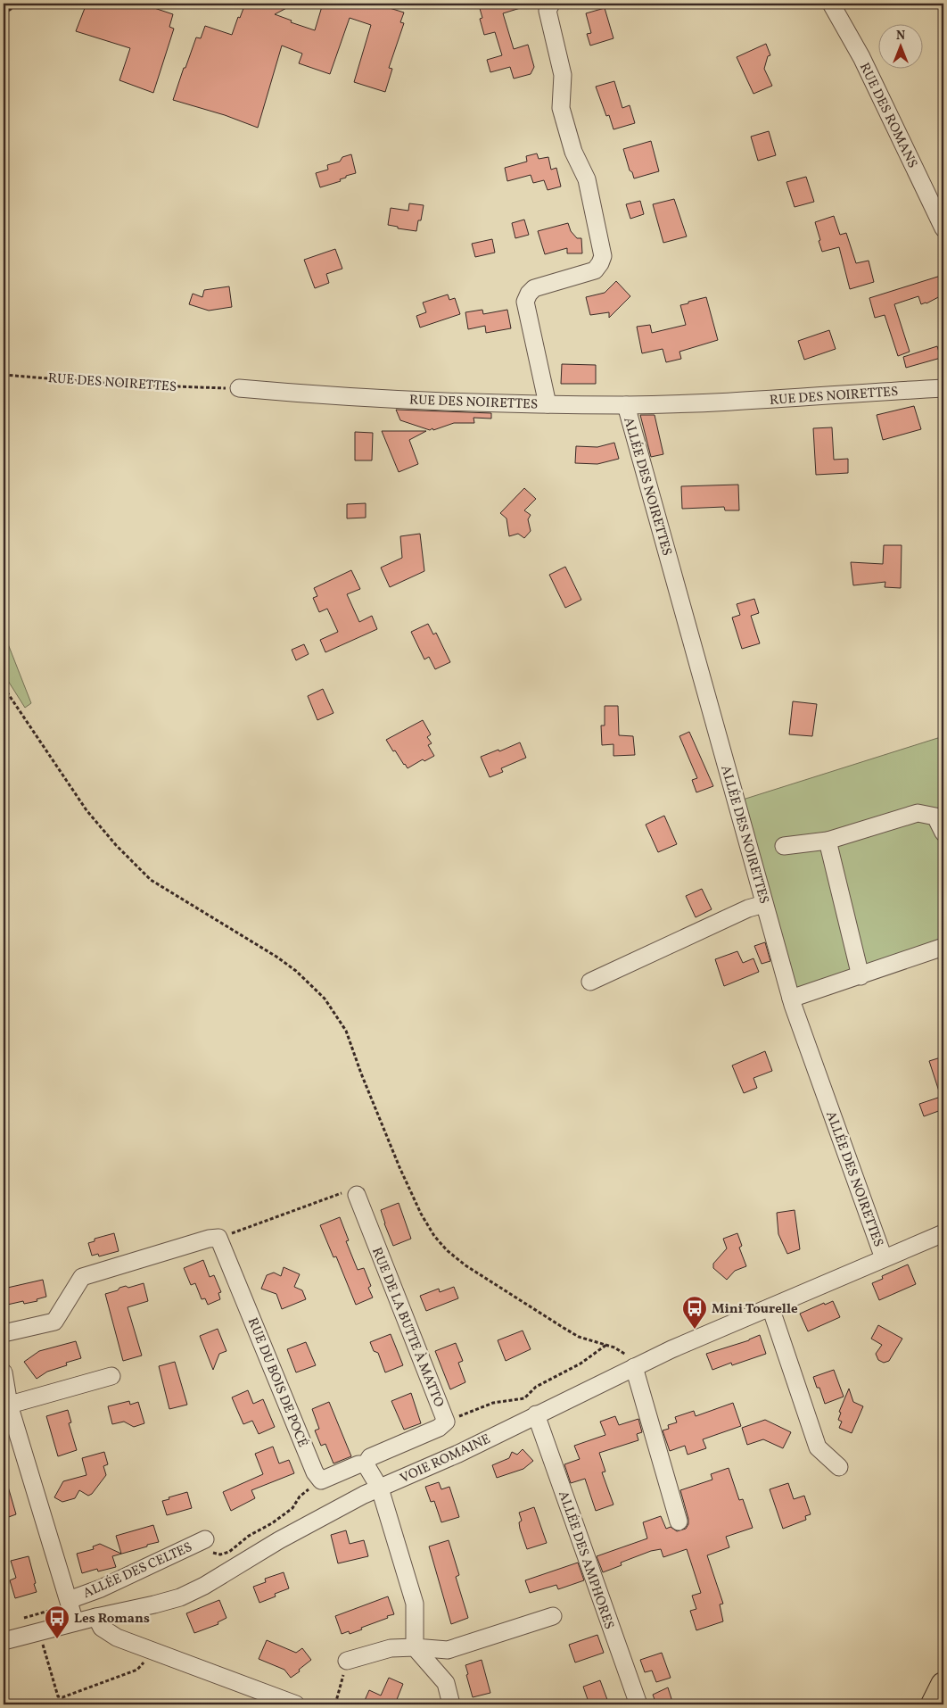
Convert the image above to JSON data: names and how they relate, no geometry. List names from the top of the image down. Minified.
{"streets":{"street":["RUE DES ROMANS","RUE DES NOIRETTES","ALLÉE DES NOIRETTES","RUE DE LA BUTTE À MATTO","RUE DU BOIS DE POCÉ","VOIE ROMAINE","ALLÉE DES AMPHORES","ALLÉE DES CELTES"]},"crossings":[["RUE DES NOIRETTES","ALLÉE DES NOIRETTES"],["ALLÉE DES NOIRETTES","VOIE ROMAINE"],["VOIE ROMAINE","ALLÉE DES AMPHORES"]],"places":{"bus stop":["Mini Tourelle","Les Romans"]},"north":"top"}
